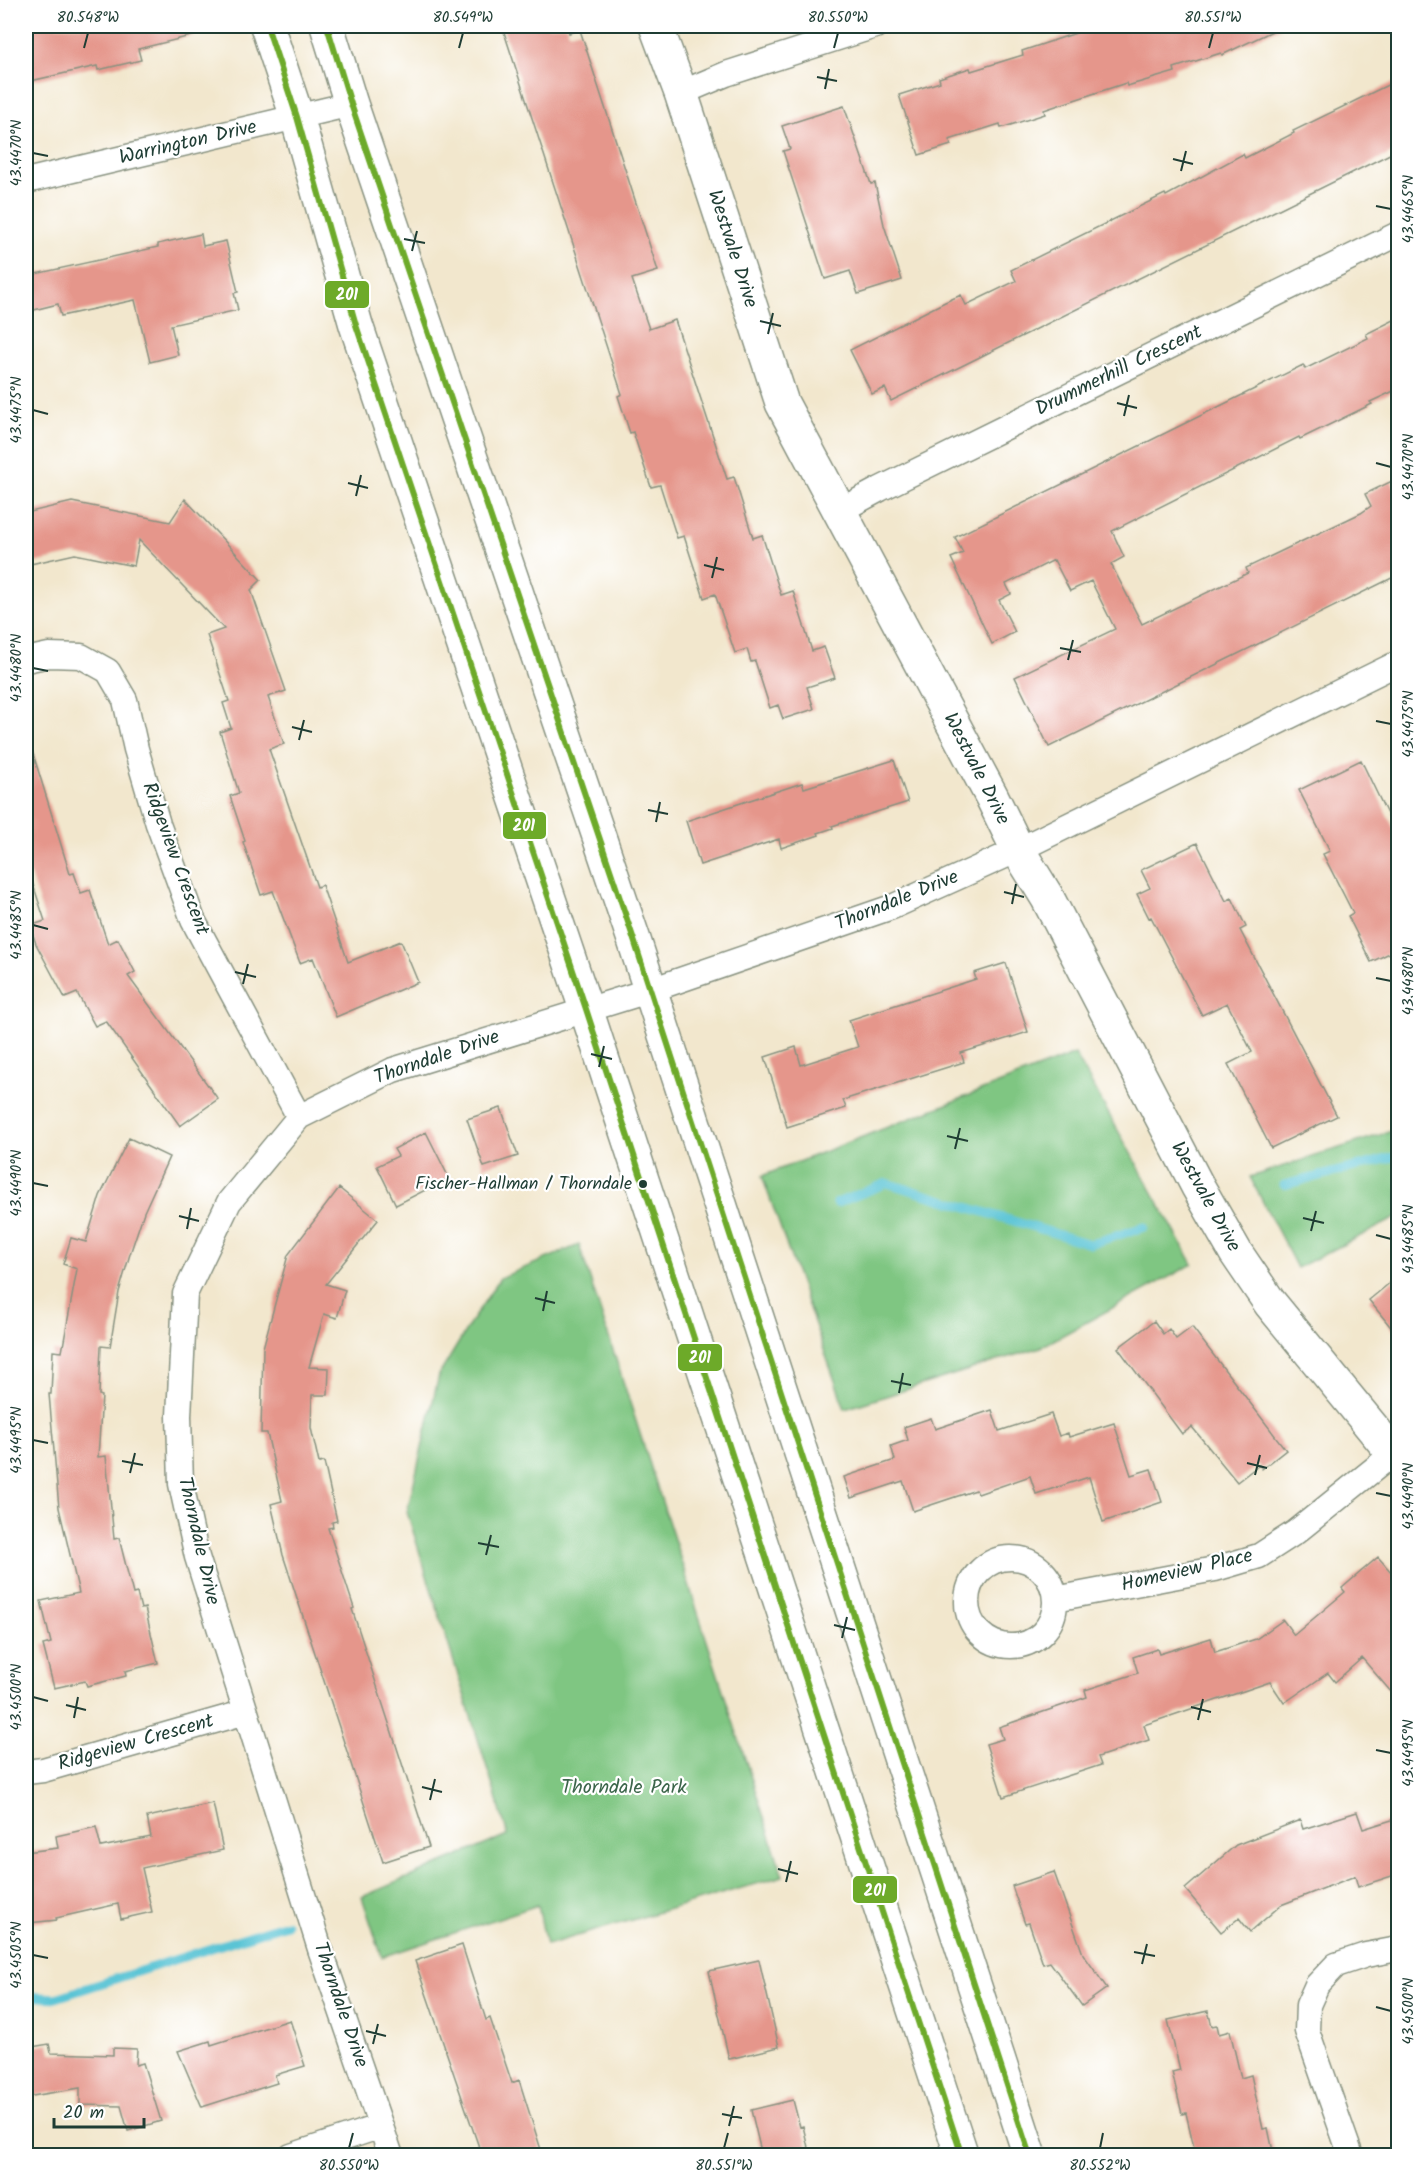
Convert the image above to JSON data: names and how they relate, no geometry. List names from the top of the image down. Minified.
{"streets":{"main road":["Westvale Drive"],"street":["Warrington Drive","Drummerhill Crescent","Ridgeview Crescent","Thorndale Drive","Homeview Place"]},"crossings":[["Westvale Drive","Drummerhill Crescent"],["Westvale Drive","Thorndale Drive"],["Westvale Drive","Homeview Place"],["Ridgeview Crescent","Thorndale Drive"]],"parks":["Thorndale Park"],"places":["Fischer-Hallman / Thorndale"],"lines":["transit line 201"],"scale_bar":"20 m","coordinates":["80.548°W","80.549°W","80.550°W","80.551°W","43.4470°N","43.4465°N","43.4475°N","43.4480°N","43.4485°N","43.4490°N","43.4495°N","43.4500°N","43.4505°N","80.552°W"]}
